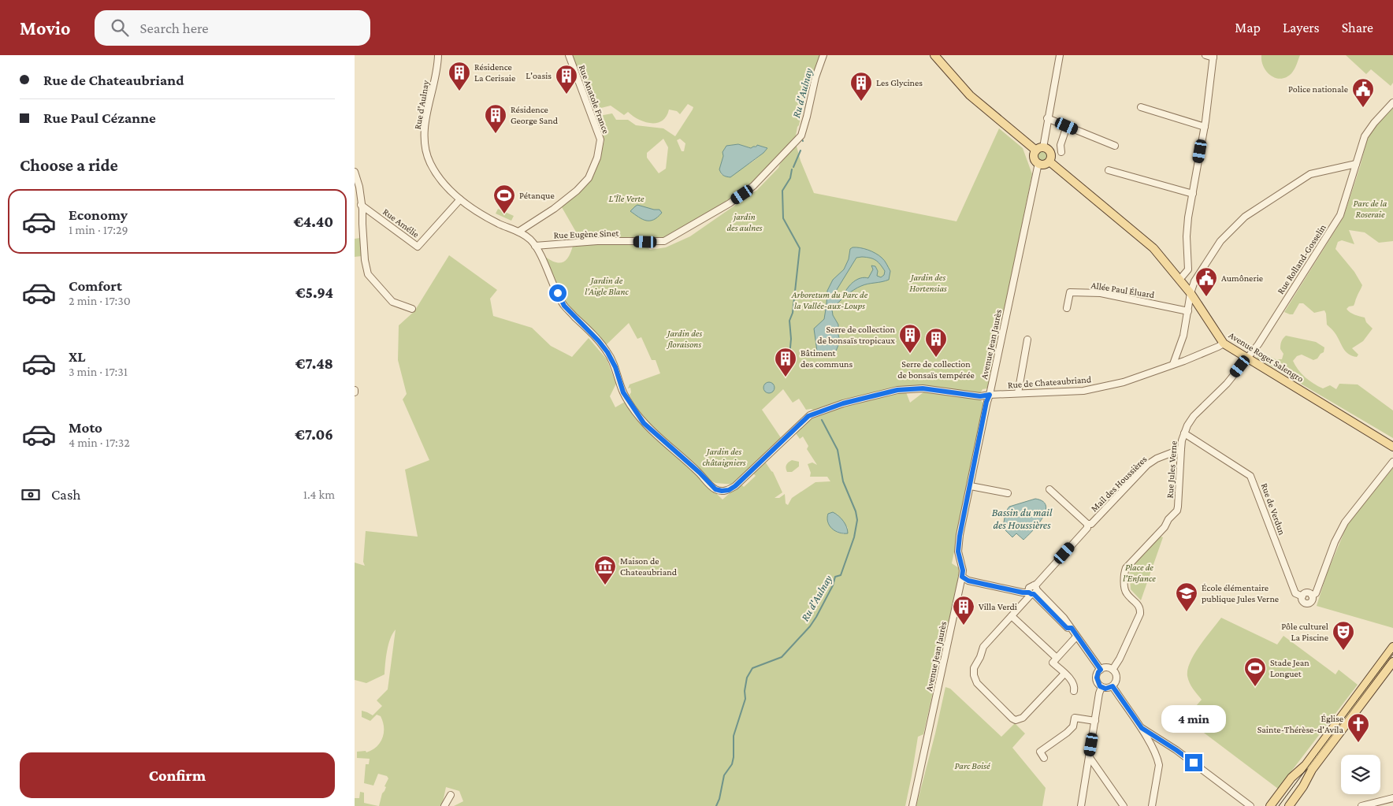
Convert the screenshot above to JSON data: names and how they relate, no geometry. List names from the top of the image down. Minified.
{"streets":{"main road":["Avenue Roger Salengro"],"street":["Rue Anatole France","Rue d'Aulnay","Rue Amélie","Rue Eugène Sinet","Rue Rolland-Gosselin","Allée Paul Éluard","Avenue Jean Jaurès","Rue de Chateaubriand","Rue Jules Verne","Mail des Houssières","Rue de Verdun"]},"crossings":[["Rue Anatole France","Rue d'Aulnay"],["Rue d'Aulnay","Rue Amélie"],["Rue d'Aulnay","Rue Eugène Sinet"],["Rue d'Aulnay","Rue de Chateaubriand"],["Rue Eugène Sinet","Rue de Chateaubriand"],["Rue Rolland-Gosselin","Avenue Roger Salengro"],["Rue Rolland-Gosselin","Rue Jules Verne"],["Avenue Jean Jaurès","Avenue Roger Salengro"],["Avenue Jean Jaurès","Rue de Chateaubriand"],["Avenue Roger Salengro","Rue de Chateaubriand"],["Avenue Roger Salengro","Rue Jules Verne"],["Rue Jules Verne","Mail des Houssières"],["Rue Jules Verne","Rue de Verdun"]],"water":["Ru d'Aulnay","Bassin du mail des Houssières"],"parks":["L'Île Verte","Parc de la Roseraie","jardin des aulnes","Jardin des Hortensias","Jardin de l’Aigle Blanc","Arboretum du Parc de la Vallée-aux-Loups","Jardin des floraisons","Jardin des châtaigniers","Place de l'Enfance","Parc Boisé"],"places":{"building":["Résidence La Cerisaie","L'oasis","Les Glycines","Résidence George Sand","Serre de collection de bonsaïs tropicaux","Serre de collection de bonsaïs tempérée","Bâtiment des communs","Villa Verdi"],"public building":["Police nationale","Aumônerie"],"sports":["Pétanque","Stade Jean Longuet"],"museum":["Maison de Chateaubriand"],"school or university":["École élémentaire publique Jules Verne"],"theatre":["Pôle culturel La Piscine"],"church":["Église Sainte-Thérèse-d'Avila"]},"page":{"header":"Movio","search":"Search here","nav":["Map","Layers","Share"],"banner":["Rue de Chateaubriand","Rue Paul Cézanne"],"heading":"Choose a ride","list":[{"name":"Economy","note":"1 min · 17:29","value":"€4.40"},{"name":"Comfort","note":"2 min · 17:30","value":"€5.94"},{"name":"XL","note":"3 min · 17:31","value":"€7.48"},{"name":"Moto","note":"4 min · 17:32","value":"€7.06"}],"pay":["Cash","1.4 km"],"bubble":"4 min","buttons":"Confirm"}}
